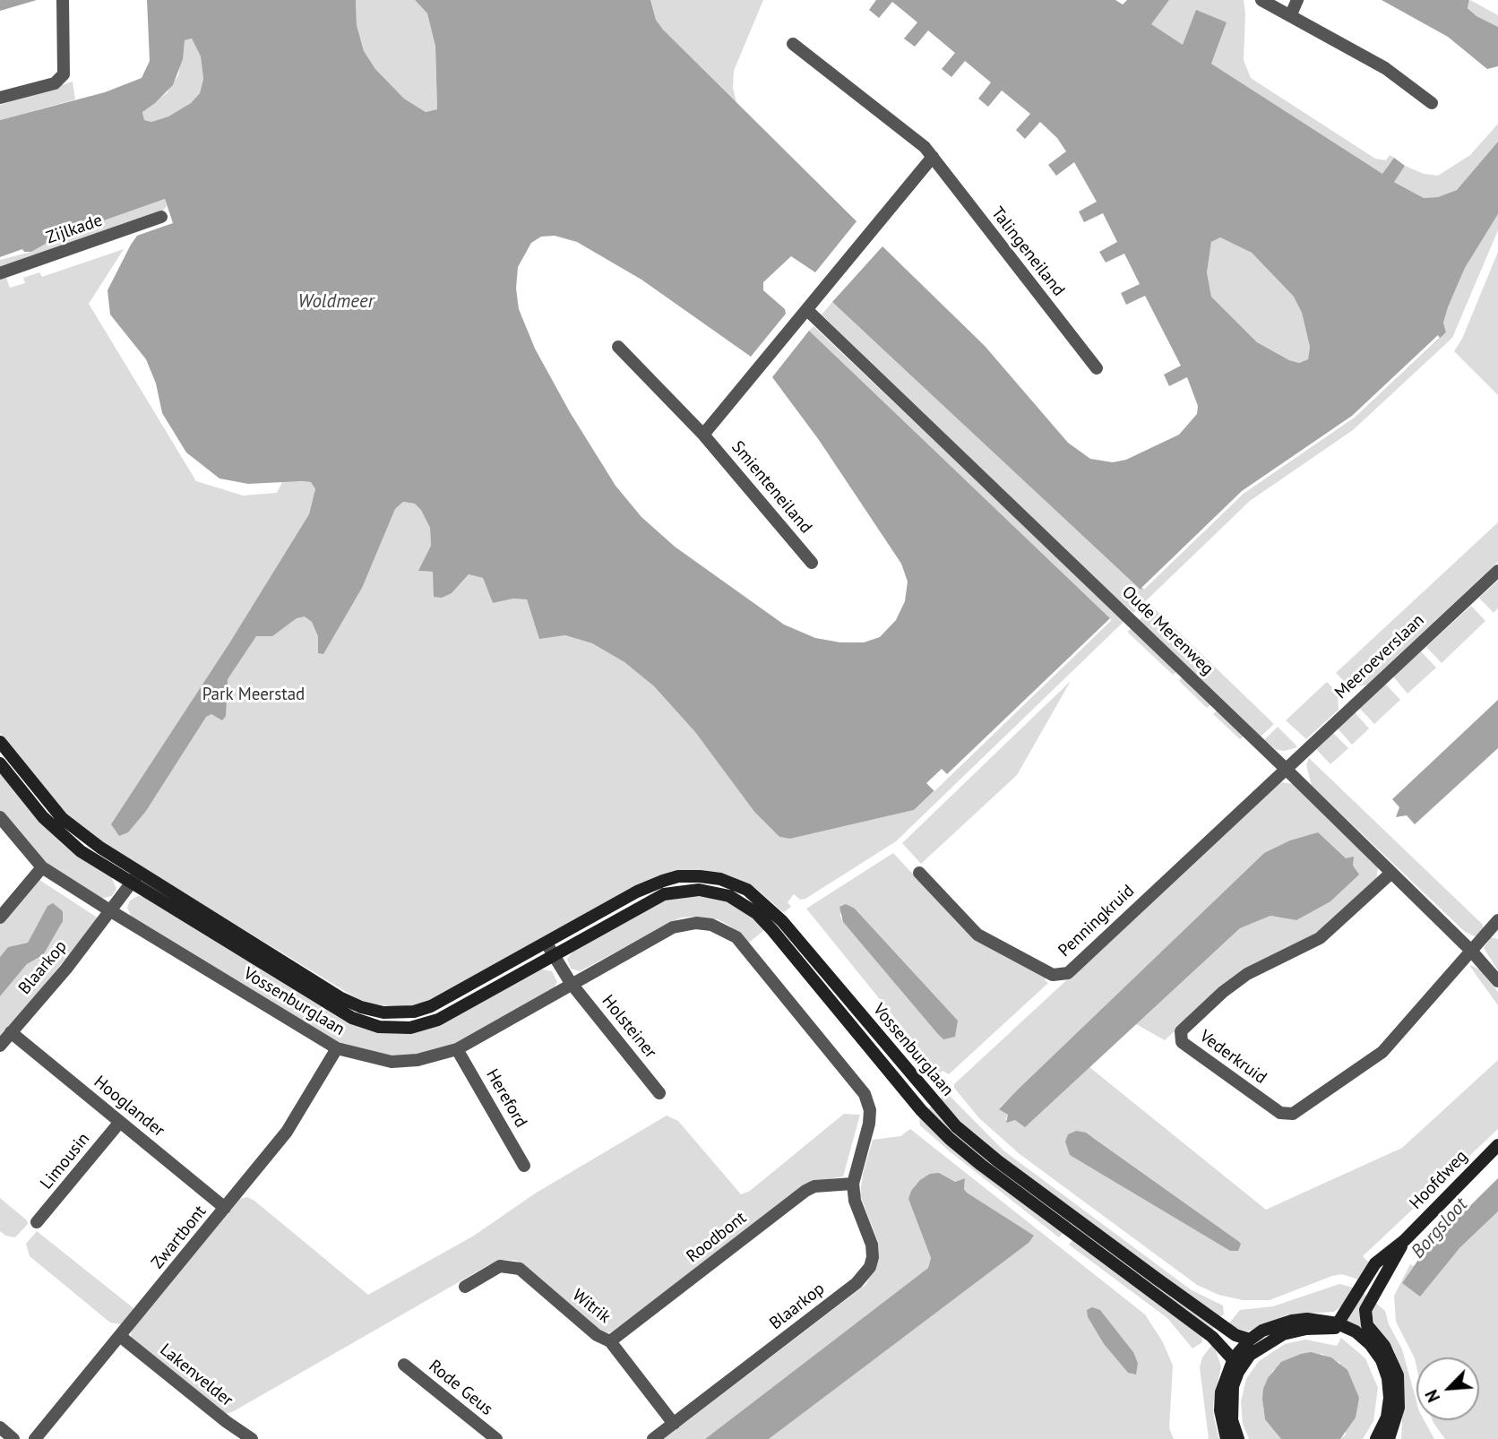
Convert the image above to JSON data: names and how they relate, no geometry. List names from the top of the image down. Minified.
{"streets":{"street":["Zijlkade","Talingeneiland","Smienteneiland","Oude Merenweg","Meeroeverslaan","Penningkruid","Blaarkop","Vossenburglaan","Holsteiner","Vederkruid","Hereford","Hooglander","Limousin","Hoofdweg","Zwartbont","Roodbont","Witrik","Lakenvelder","Rode Geus"]},"crossings":[["Oude Merenweg","Meeroeverslaan"],["Oude Merenweg","Penningkruid"],["Oude Merenweg","Vederkruid"],["Meeroeverslaan","Penningkruid"],["Blaarkop","Vossenburglaan"],["Blaarkop","Hooglander"],["Blaarkop","Roodbont"],["Blaarkop","Witrik"],["Vossenburglaan","Holsteiner"],["Vossenburglaan","Hereford"],["Vossenburglaan","Zwartbont"],["Hooglander","Limousin"],["Hooglander","Zwartbont"],["Zwartbont","Lakenvelder"],["Roodbont","Witrik"]],"water":["Woldmeer","Borgsloot"],"parks":["Park Meerstad"],"north":"bottom left"}
